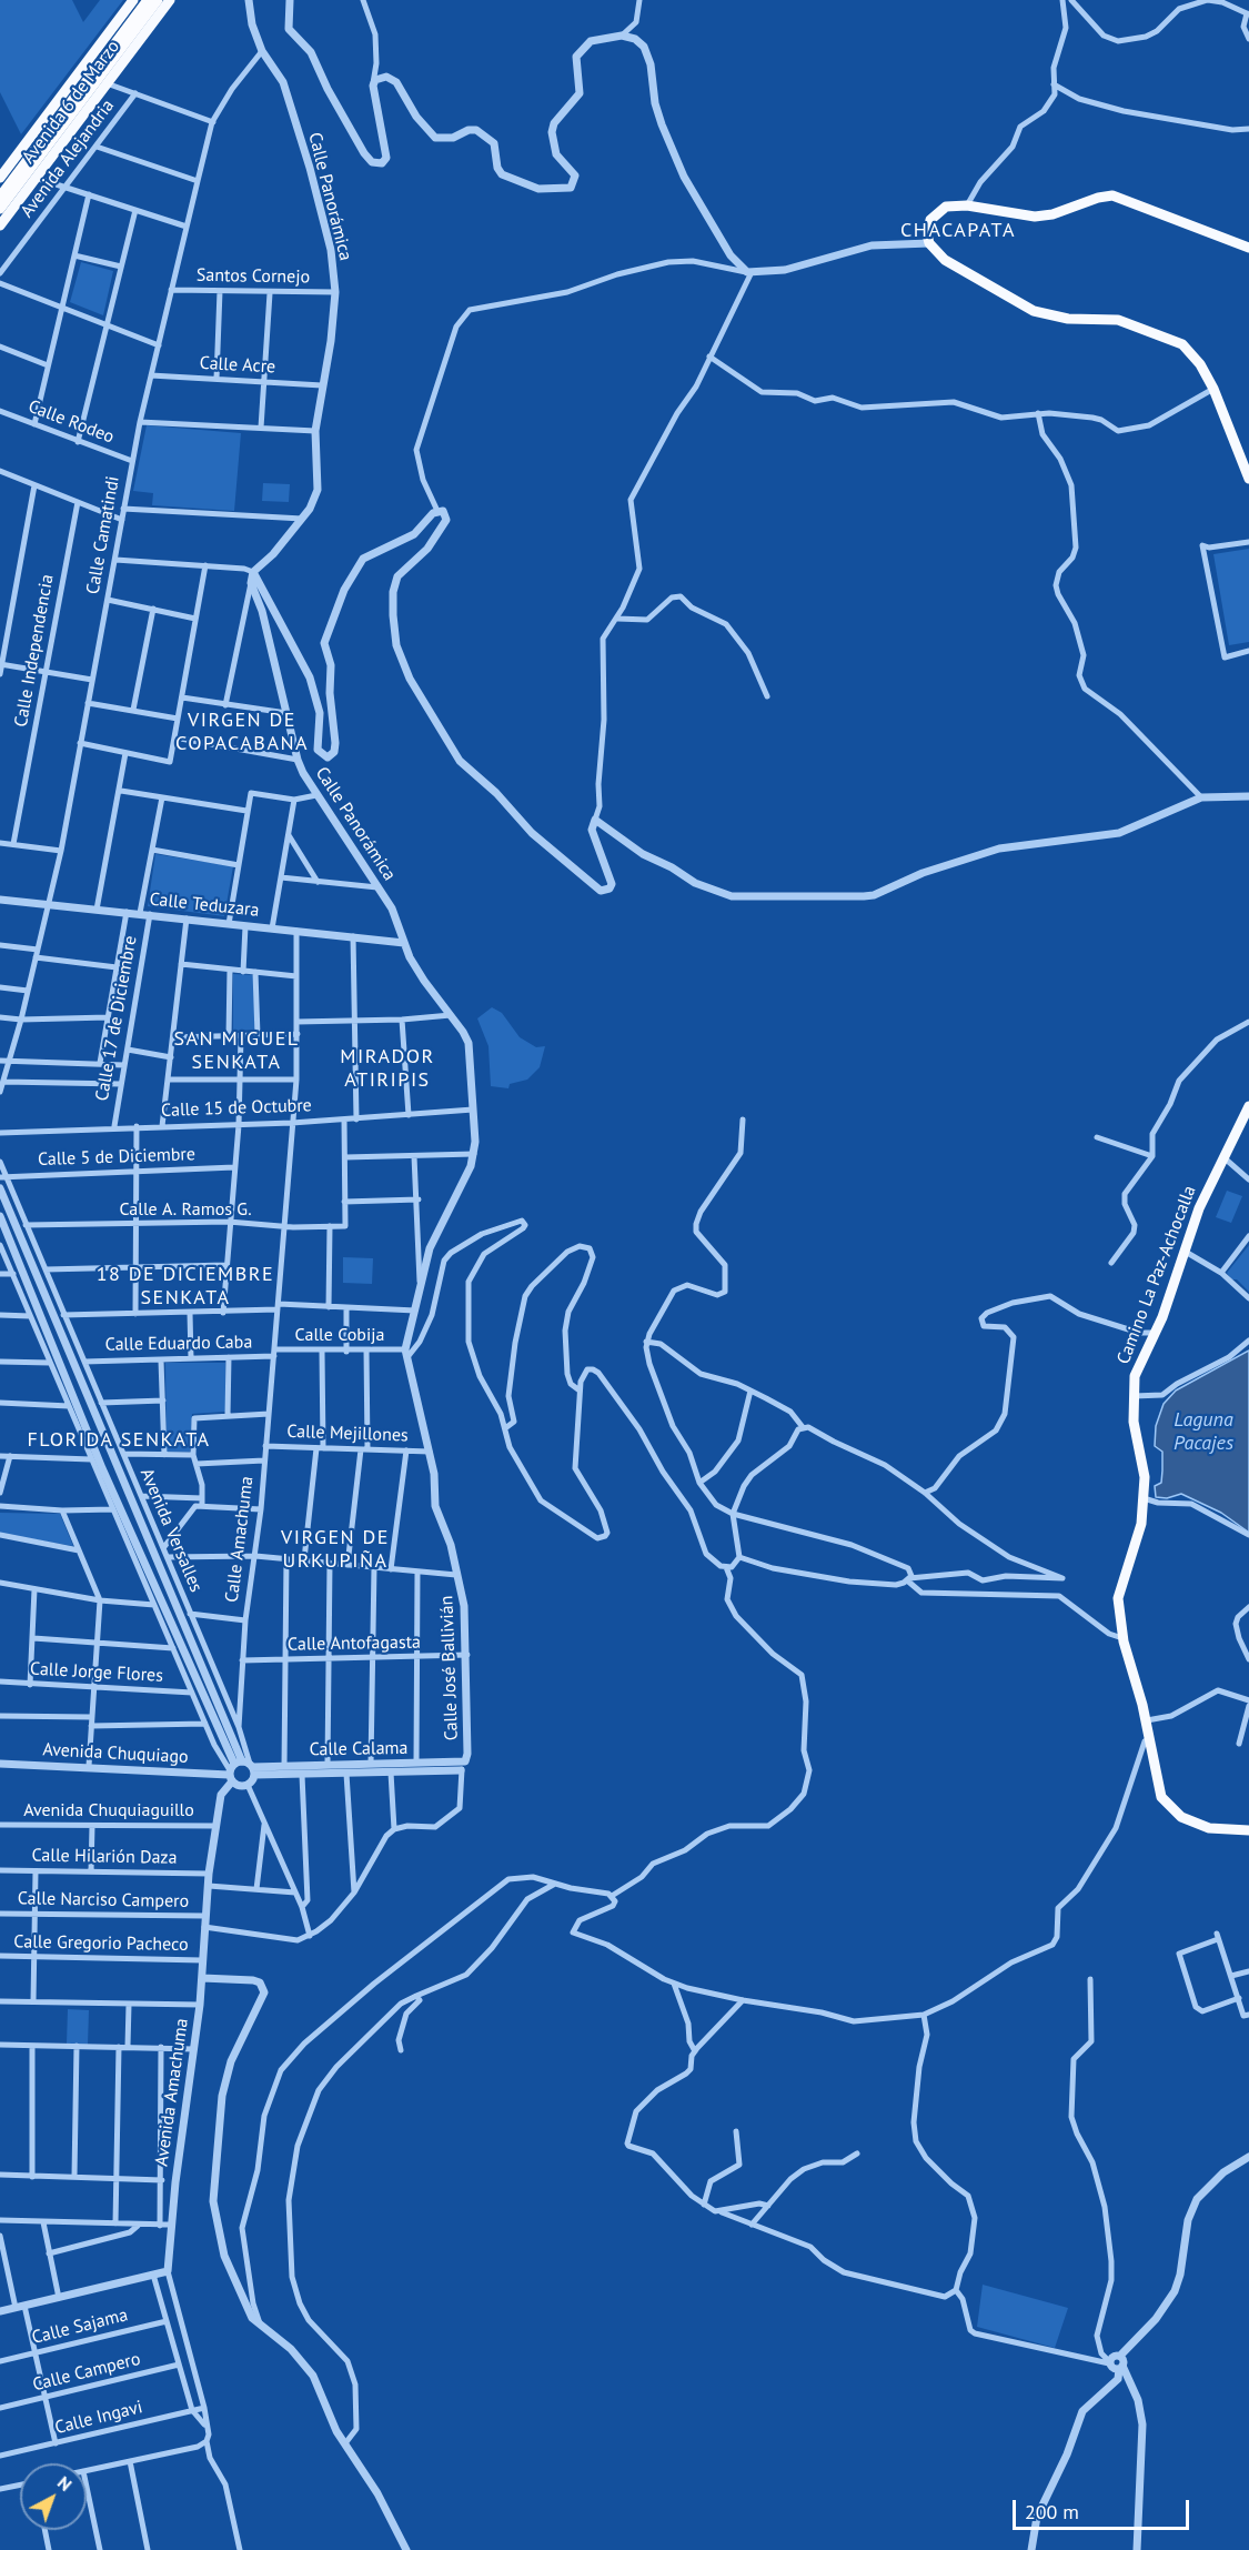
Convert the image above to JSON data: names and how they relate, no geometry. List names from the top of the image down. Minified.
{"streets":{"highway":["Avenida 6 de Marzo"],"main road":["Camino La Paz-Achocalla"],"street":["Avenida Alejandria","Calle Panorámica","Santos Cornejo","Calle Acre","Calle Rodeo","Calle Camatindi","Calle Independencia","Calle Teduzara","Calle 17 de Diciembre","Calle 15 de Octubre","Calle 5 de Diciembre","Calle A. Ramos G.","Calle Cobija","Calle Eduardo Caba","Calle Mejillones","Avenida Versalles","Calle Amachuma","Calle Antofagasta","Calle José Ballivián","Calle Jorge Flores","Calle Calama","Avenida Chuquiago","Avenida Chuquiaguillo","Calle Hilarión Daza","Calle Narciso Campero","Calle Gregorio Pacheco","Avenida Amachuma","Calle Sajama","Calle Campero","Calle Ingavi"]},"crossings":[["Calle Panorámica","Santos Cornejo"],["Calle Panorámica","Calle Acre"],["Calle Panorámica","Calle Camatindi"],["Calle Panorámica","Calle Teduzara"],["Calle Panorámica","Calle 15 de Octubre"],["Calle Panorámica","Calle Cobija"],["Calle Panorámica","Calle Mejillones"],["Calle Panorámica","Calle José Ballivián"],["Santos Cornejo","Calle Camatindi"],["Calle Acre","Calle Camatindi"],["Calle Rodeo","Calle Camatindi"],["Calle Camatindi","Calle Teduzara"],["Calle Teduzara","Calle 17 de Diciembre"],["Calle Teduzara","Calle Amachuma"],["Calle 17 de Diciembre","Calle 15 de Octubre"],["Calle 15 de Octubre","Calle Amachuma"],["Calle 5 de Diciembre","Avenida Versalles"],["Calle A. Ramos G.","Avenida Versalles"],["Calle A. Ramos G.","Calle Amachuma"],["Calle Cobija","Calle Eduardo Caba"],["Calle Cobija","Calle Amachuma"],["Calle Eduardo Caba","Avenida Versalles"],["Calle Eduardo Caba","Calle Amachuma"],["Calle Mejillones","Calle Amachuma"],["Avenida Versalles","Calle Amachuma"],["Avenida Versalles","Calle Calama"],["Avenida Versalles","Avenida Chuquiago"],["Avenida Versalles","Avenida Amachuma"],["Calle Amachuma","Calle Antofagasta"],["Calle Antofagasta","Calle José Ballivián"],["Calle José Ballivián","Calle Calama"],["Calle Calama","Avenida Chuquiago"],["Calle Calama","Avenida Amachuma"],["Avenida Chuquiago","Avenida Amachuma"],["Avenida Chuquiaguillo","Avenida Amachuma"],["Calle Hilarión Daza","Avenida Amachuma"],["Calle Narciso Campero","Avenida Amachuma"],["Calle Gregorio Pacheco","Avenida Amachuma"],["Avenida Amachuma","Calle Ingavi"]],"districts":["CHACAPATA","VIRGEN DE COPACABANA","SAN MIGUEL SENKATA","MIRADOR ATIRIPIS","18 DE DICIEMBRE SENKATA","FLORIDA SENKATA","VIRGEN DE URKUPIÑA"],"water":["Laguna Pacajes"],"scale_bar":"200 m","north":"top right"}
